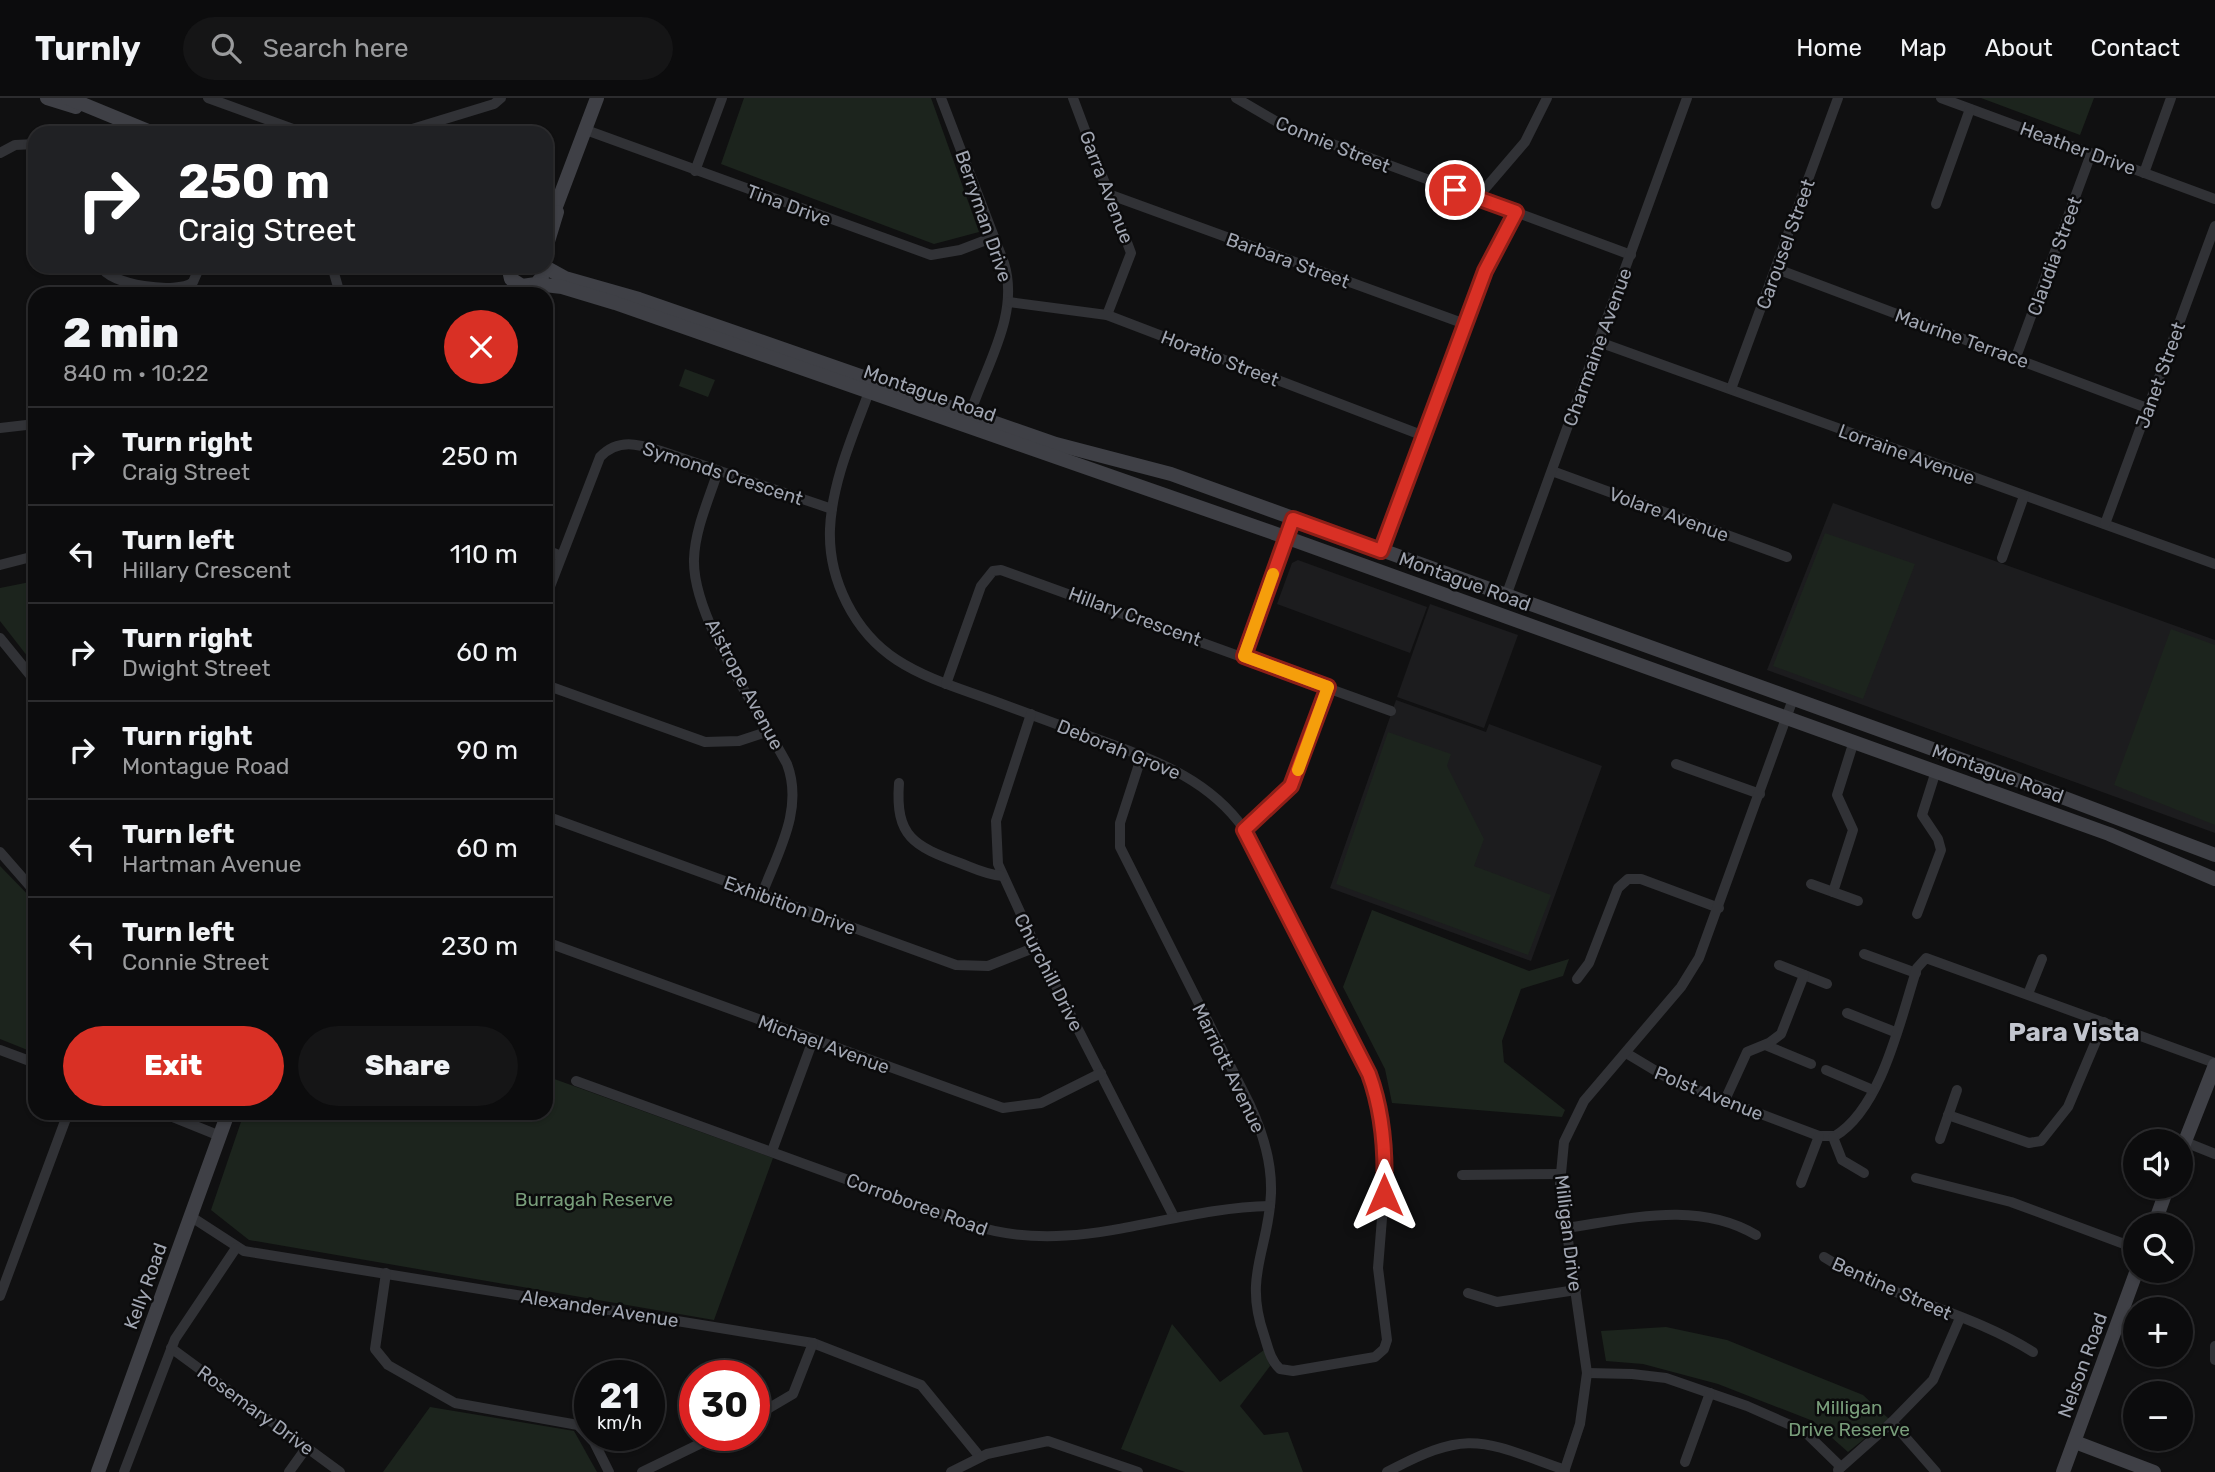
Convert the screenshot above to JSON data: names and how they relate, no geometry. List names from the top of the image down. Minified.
{"streets":{"main road":["Montague Road","Kelly Road","Nelson Road"],"street":["Connie Street","Heather Drive","Garra Avenue","Tina Drive","Berryman Drive","Carousel Street","Claudia Street","Barbara Street","Maurine Terrace","Charmaine Avenue","Horatio Street","Janet Street","Lorraine Avenue","Symonds Crescent","Volare Avenue","Hillary Crescent","Aistrope Avenue","Deborah Grove","Exhibition Drive","Churchill Drive","Michael Avenue","Marriott Avenue","Polst Avenue","Corroboree Road","Milligan Drive","Bentine Street","Alexander Avenue","Rosemary Drive"]},"crossings":[["Connie Street","Charmaine Avenue"],["Heather Drive","Claudia Street"],["Garra Avenue","Barbara Street"],["Garra Avenue","Horatio Street"],["Tina Drive","Berryman Drive"],["Berryman Drive","Horatio Street"],["Berryman Drive","Montague Road"],["Carousel Street","Maurine Terrace"],["Carousel Street","Lorraine Avenue"],["Claudia Street","Maurine Terrace"],["Maurine Terrace","Janet Street"],["Charmaine Avenue","Montague Road"],["Charmaine Avenue","Lorraine Avenue"],["Charmaine Avenue","Volare Avenue"],["Janet Street","Lorraine Avenue"],["Montague Road","Deborah Grove"],["Montague Road","Milligan Drive"],["Symonds Crescent","Aistrope Avenue"],["Symonds Crescent","Deborah Grove"],["Hillary Crescent","Deborah Grove"],["Aistrope Avenue","Exhibition Drive"],["Deborah Grove","Churchill Drive"],["Deborah Grove","Marriott Avenue"],["Exhibition Drive","Churchill Drive"],["Churchill Drive","Michael Avenue"],["Churchill Drive","Corroboree Road"],["Marriott Avenue","Corroboree Road"],["Polst Avenue","Milligan Drive"],["Kelly Road","Alexander Avenue"]],"districts":["Para Vista"],"parks":["Burragah Reserve","Milligan Drive Reserve"],"page":{"header":"Turnly","search":"Search here","nav":["Home","Map","About","Contact"],"turn":["250 m","Craig Street"],"heading":["2 min","840 m · 10:22"],"list":[{"name":"Turn right","note":"Craig Street","value":"250 m"},{"name":"Turn left","note":"Hillary Crescent","value":"110 m"},{"name":"Turn right","note":"Dwight Street","value":"60 m"},{"name":"Turn right","note":"Montague Road","value":"90 m"},{"name":"Turn left","note":"Hartman Avenue","value":"60 m"},{"name":"Turn left","note":"Connie Street","value":"230 m"}],"buttons":["Exit","Share"],"map_buttons":["+","−"],"speed":"21 km/h","limit":"30"}}
